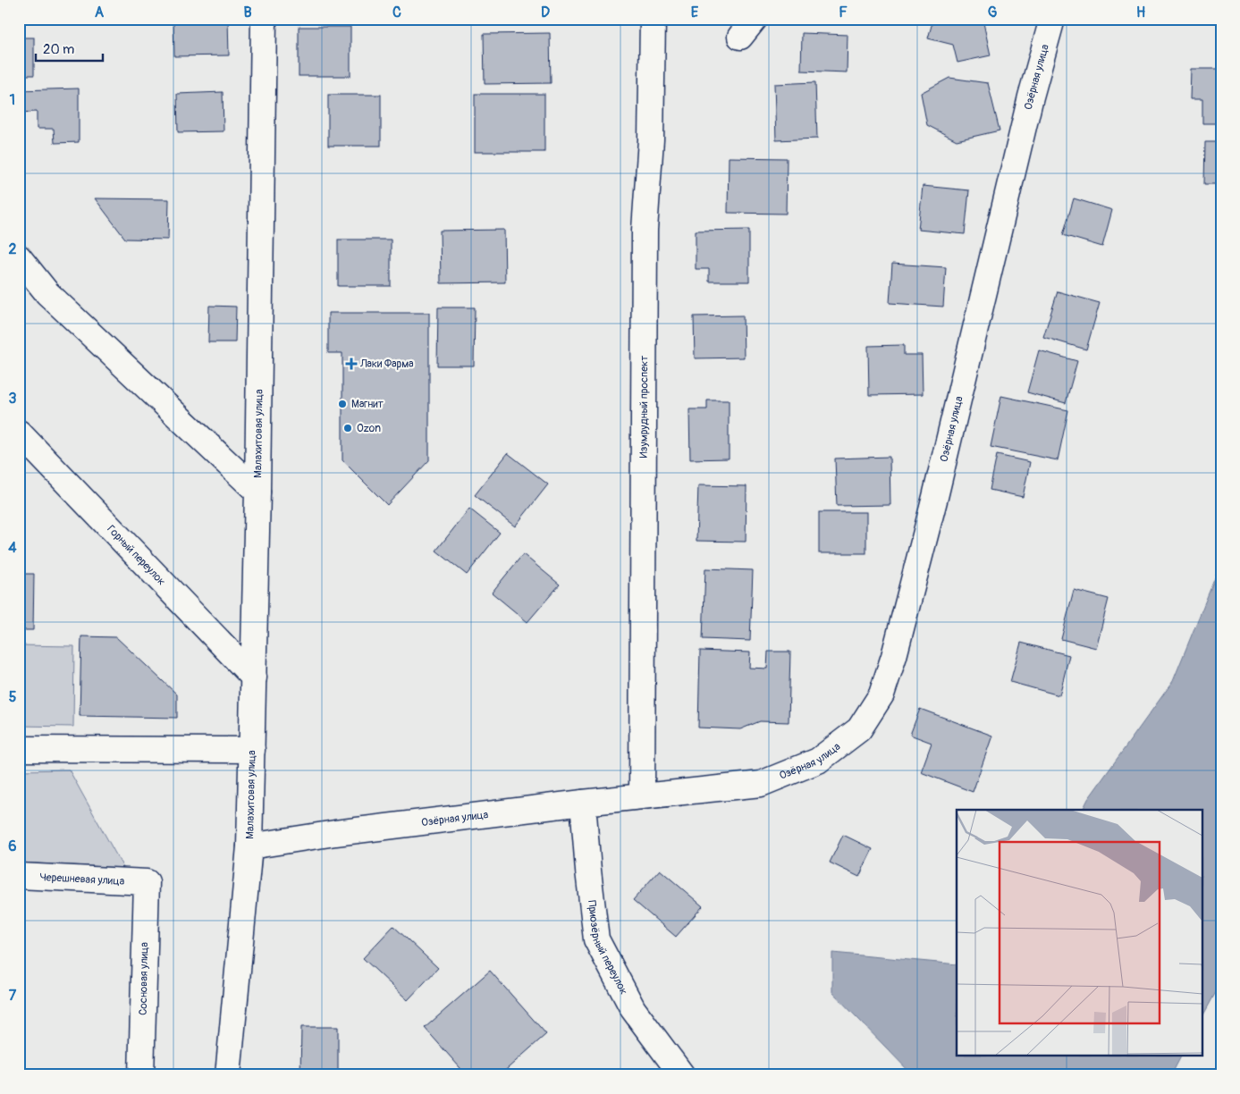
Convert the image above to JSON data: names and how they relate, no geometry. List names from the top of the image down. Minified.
{"streets":{"street":["Озёрная улица","Изумрудный проспект","Малахитовая улица","Горный переулок","Черешневая улица","Приозёрный переулок","Сосновая улица"]},"crossings":[["Озёрная улица","Изумрудный проспект"],["Озёрная улица","Малахитовая улица"],["Озёрная улица","Приозёрный переулок"],["Малахитовая улица","Горный переулок"],["Черешневая улица","Сосновая улица"]],"places":{"health":["Лаки Фарма"],"other":["Магнит","Ozon"]},"scale_bar":"20 m","grid":{"columns":["A","B","C","D","E","F","G","H"],"rows":["1","2","3","4","5","6","7"]}}
